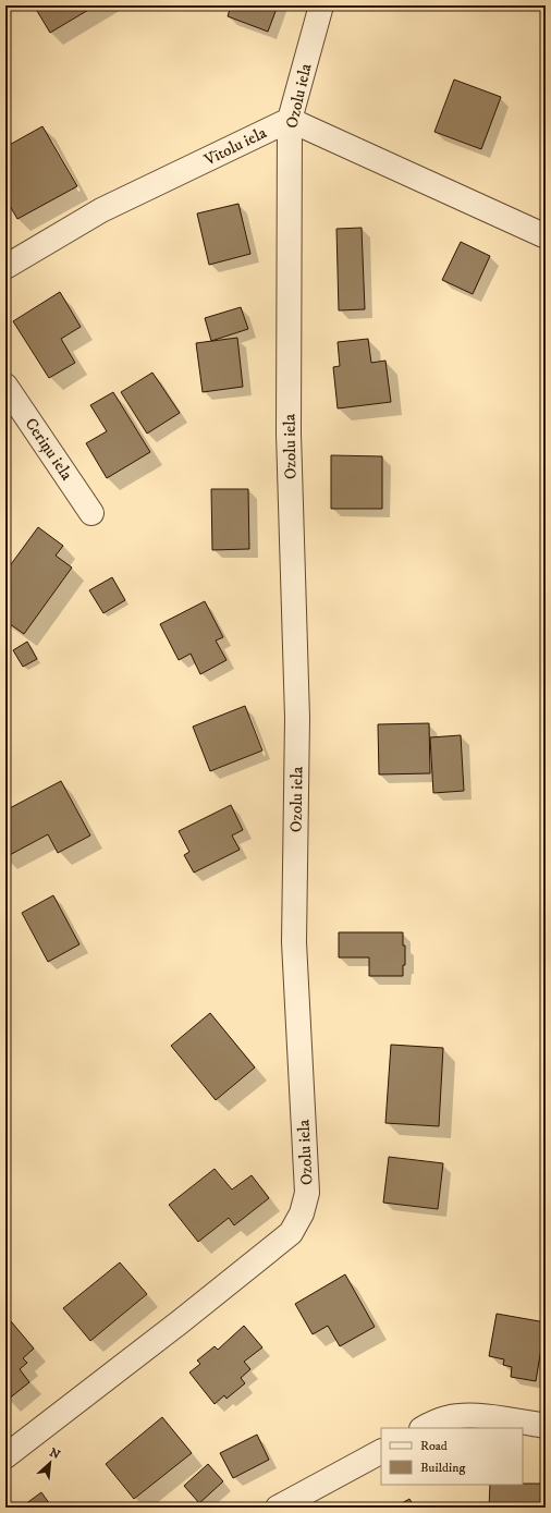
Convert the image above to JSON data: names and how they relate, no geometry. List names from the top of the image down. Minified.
{"streets":{"street":["Ozolu iela","Vītolu iela","Ceriņu iela"]},"crossings":[["Ozolu iela","Vītolu iela"]],"legend":["Road","Building"],"north":"top right"}
